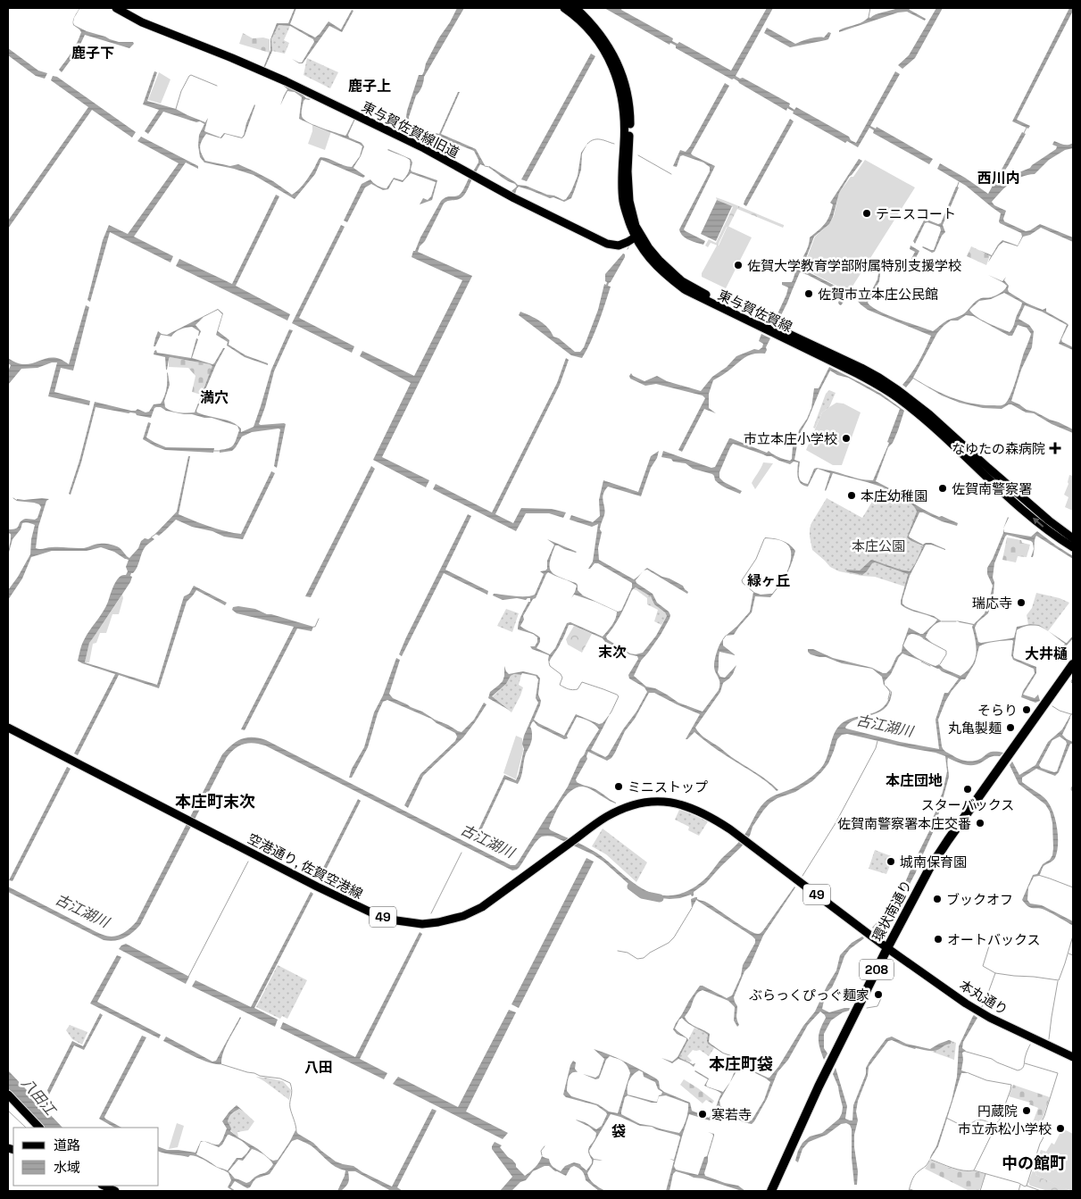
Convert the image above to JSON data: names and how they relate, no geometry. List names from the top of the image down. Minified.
{"streets":{"highway":["環状南通り","208"],"main road":["東与賀佐賀線旧道","東与賀佐賀線","空港通り, 佐賀空港線","49","本丸通り"]},"crossings":[["東与賀佐賀線旧道","東与賀佐賀線"],["空港通り, 佐賀空港線","環状南通り"],["空港通り, 佐賀空港線","本丸通り"],["環状南通り","本丸通り"]],"districts":["鹿子下","鹿子上","西川内","満穴","緑ヶ丘","末次","大井樋","本庄団地","本庄町末次","本庄町袋","八田","袋","中の館町"],"water":["古江湖川","八田江"],"parks":["本庄公園"],"places":{"other":["テニスコート","佐賀大学教育学部附属特別支援学校","佐賀市立本庄公民館","市立本庄小学校","佐賀南警察署","本庄幼稚園","瑞応寺","そらり","丸亀製麺","ミニストップ","スターバックス","佐賀南警察署本庄交番","城南保育園","ブックオフ","オートバックス","ぶらっくぴっぐ麺家","円蔵院","寒若寺","市立赤松小学校"],"health":["なゆたの森病院"]},"legend":["道路","水域"]}
